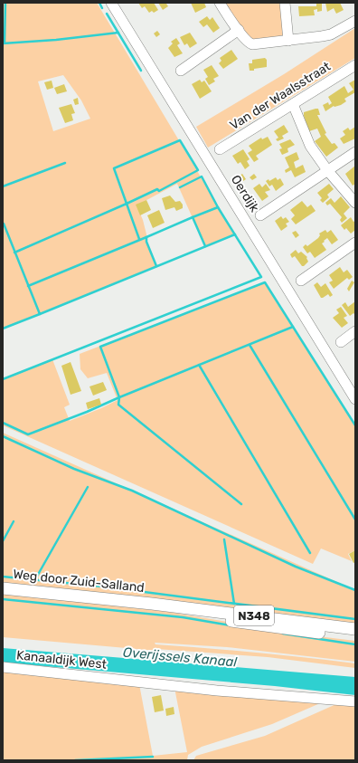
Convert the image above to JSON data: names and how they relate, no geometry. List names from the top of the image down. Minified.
{"streets":{"main road":["Weg door Zuid-Salland","N348"],"street":["Van der Waalsstraat","Oerdijk","Kanaaldijk West"]},"water":["Overijssels Kanaal"]}
